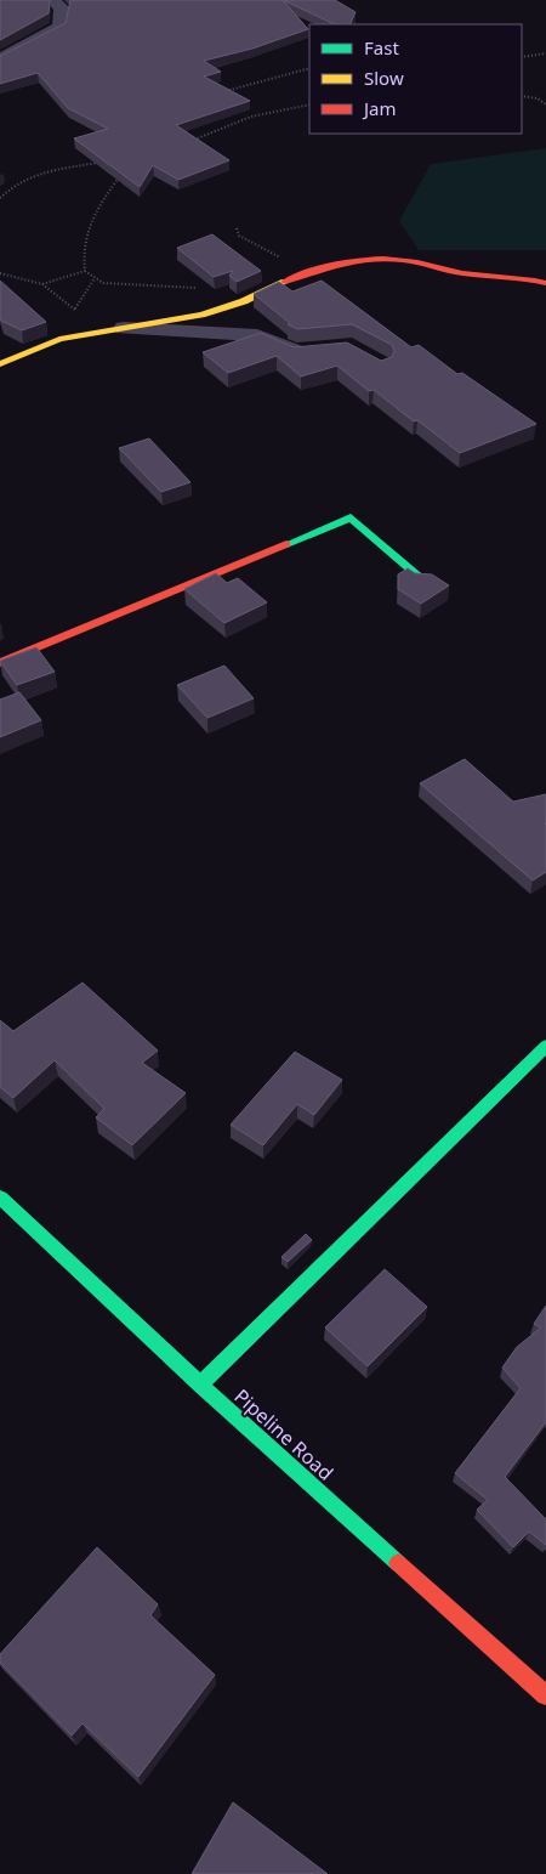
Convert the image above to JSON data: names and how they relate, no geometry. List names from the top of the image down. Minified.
{"streets":{"street":["Pipeline Road"]},"legend":["Fast","Slow","Jam"]}
